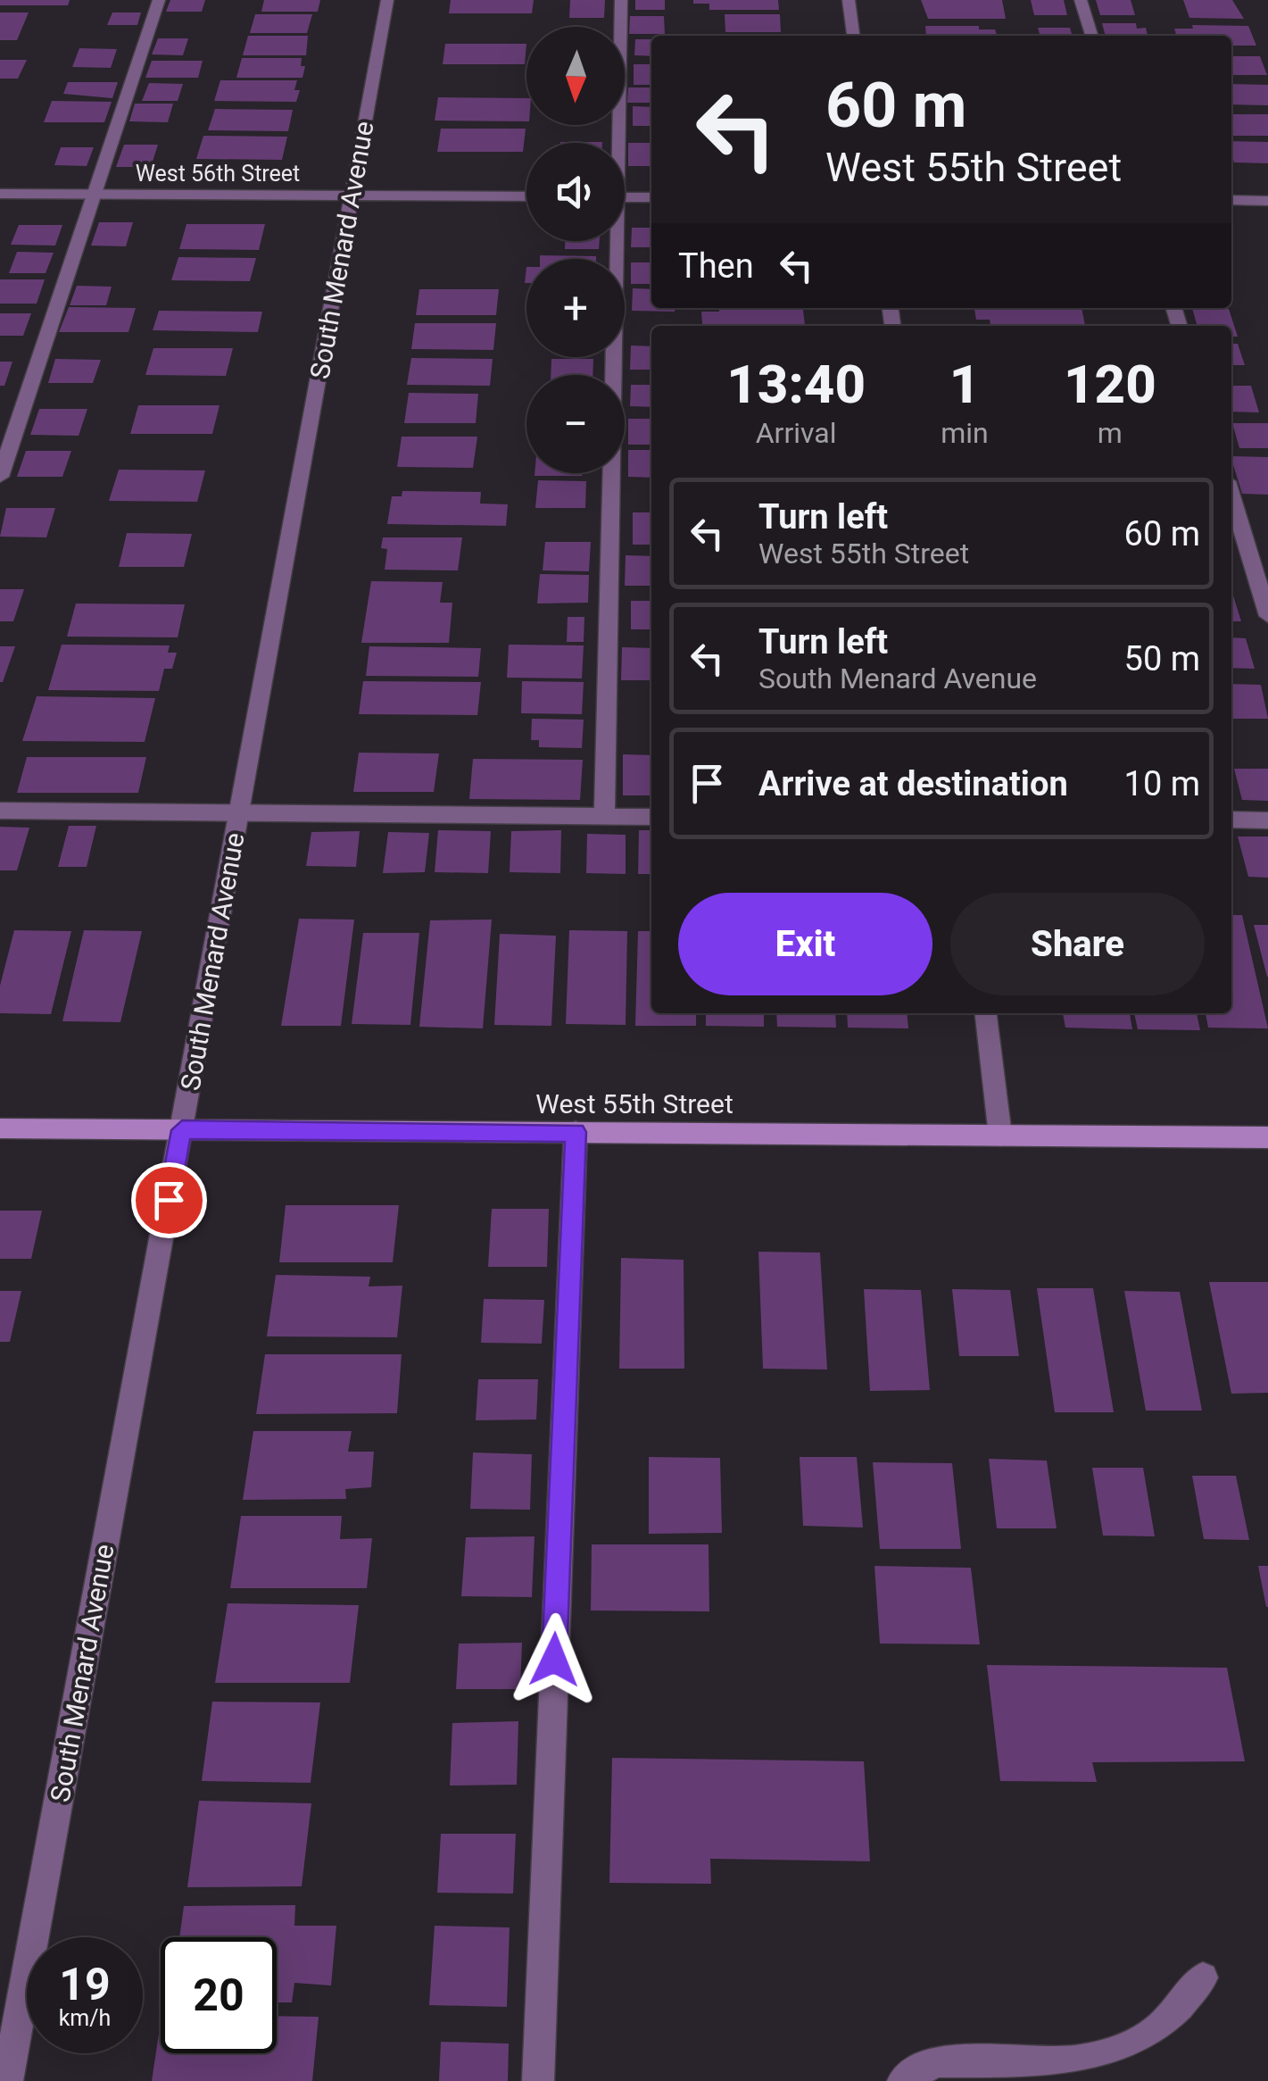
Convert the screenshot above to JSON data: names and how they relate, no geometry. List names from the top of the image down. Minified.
{"streets":{"main road":["West 55th Street"],"street":["West 56th Street","South Menard Avenue"]},"crossings":[["West 56th Street","South Menard Avenue"],["South Menard Avenue","West 55th Street"]],"north":"bottom","page":{"map_buttons":["+","−"],"turn":["60 m","West 55th Street"],"then":"Then","eta":["13:40","Arrival","1","min","120","m"],"list":[{"name":"Turn left","note":"West 55th Street","value":"60 m"},{"name":"Turn left","note":"South Menard Avenue","value":"50 m"},{"name":"Arrive at destination","value":"10 m"}],"buttons":["Exit","Share"],"speed":"19 km/h","limit":"20"}}
